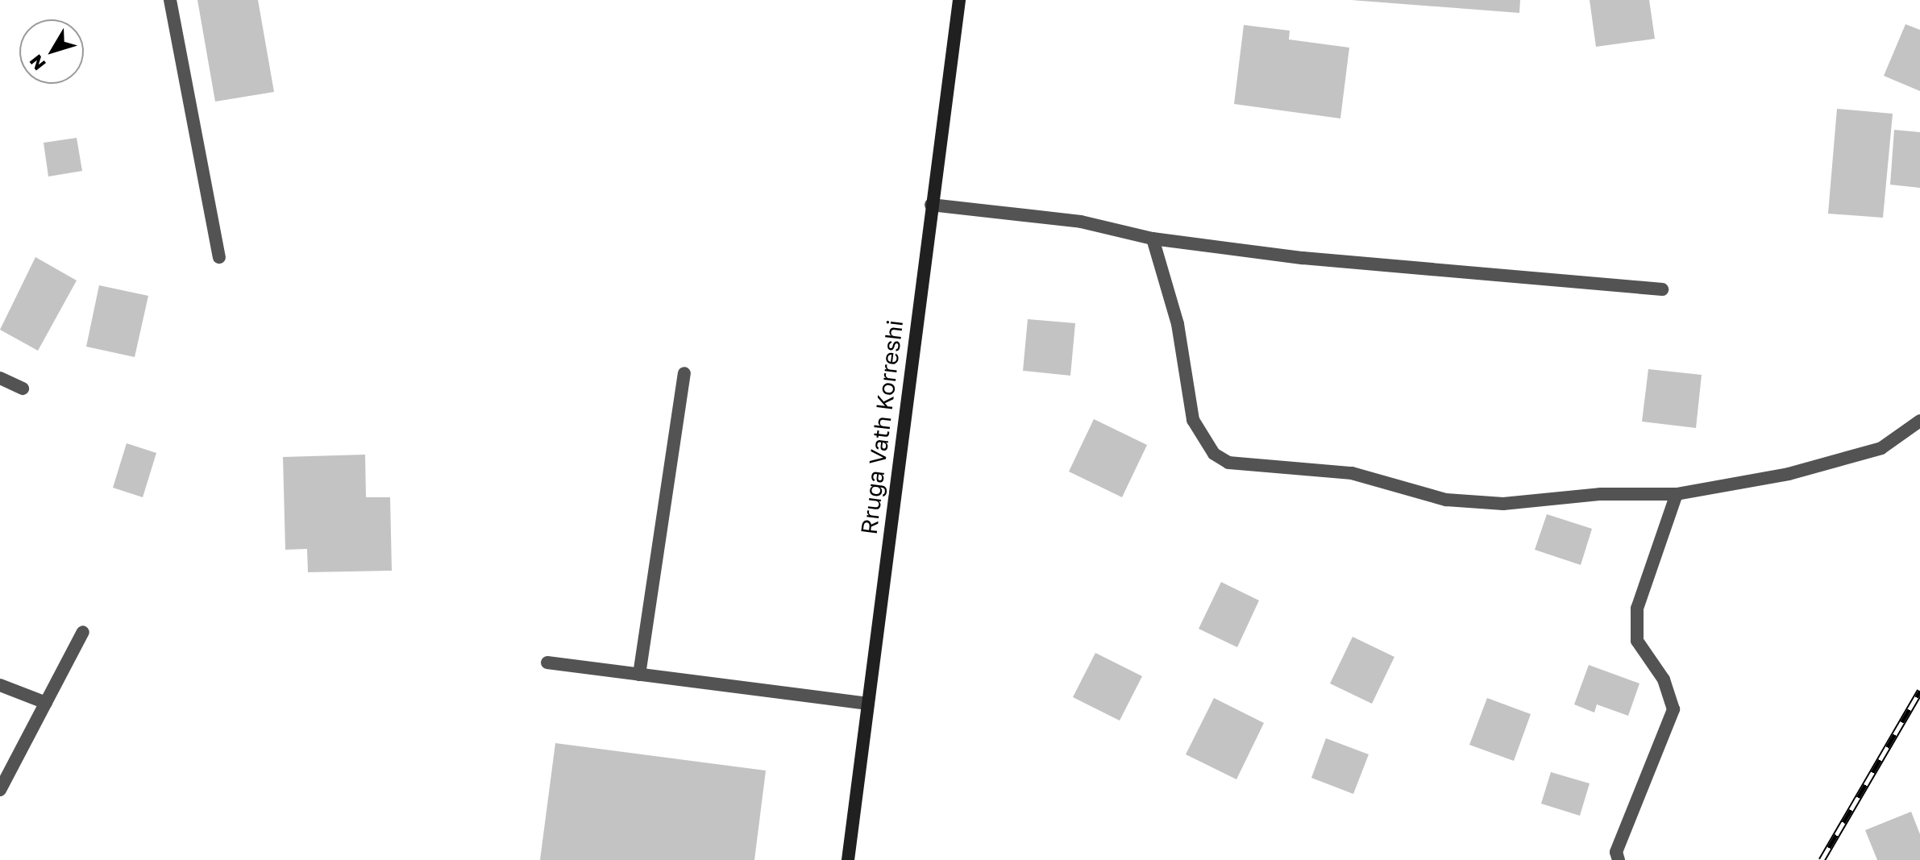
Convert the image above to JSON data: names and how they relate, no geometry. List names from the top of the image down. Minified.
{"streets":{"main road":["Rruga Vath Korreshi"]},"north":"bottom left"}
